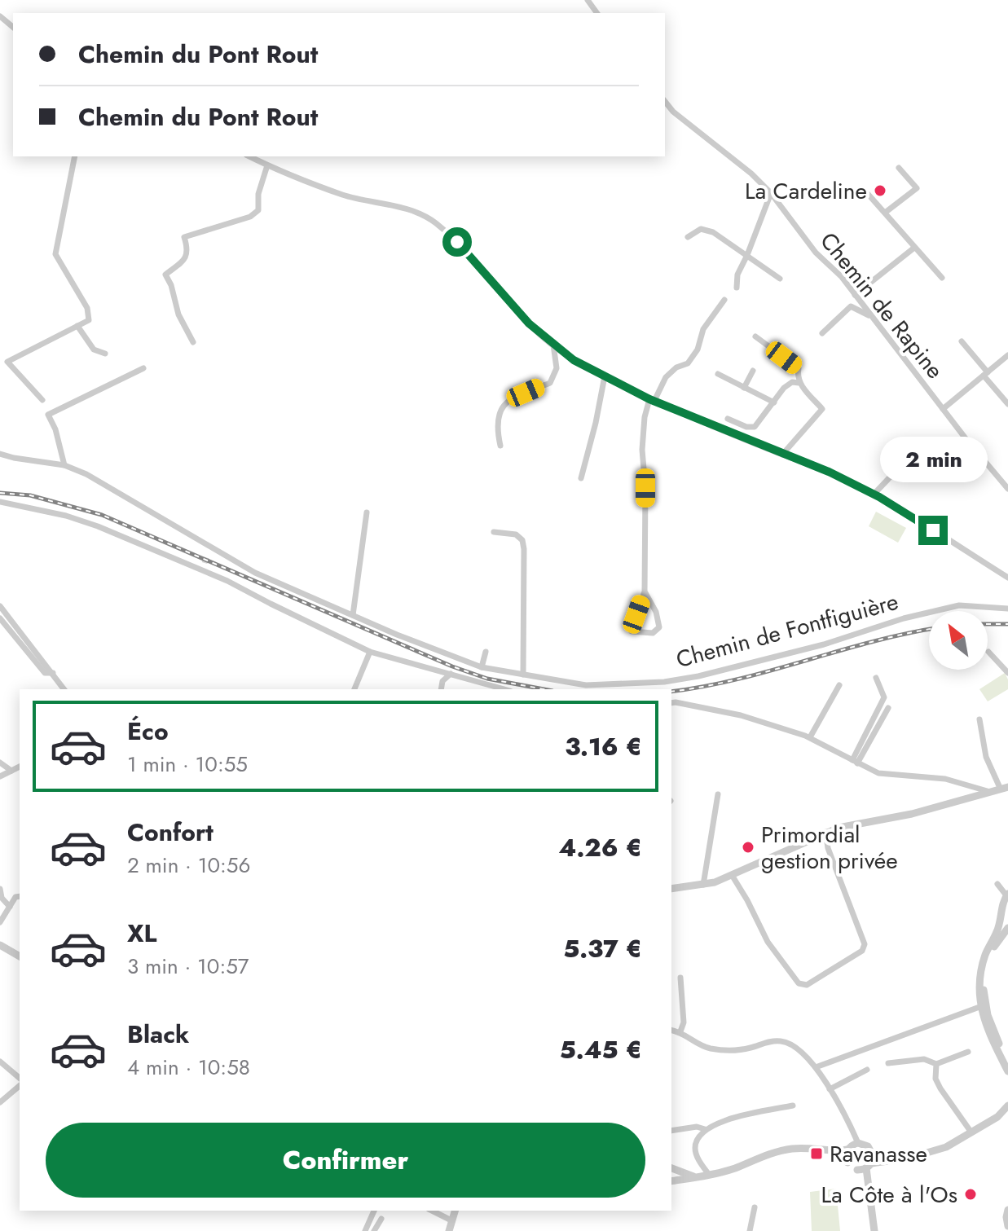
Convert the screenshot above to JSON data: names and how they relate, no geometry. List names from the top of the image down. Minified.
{"streets":{"street":["Chemin de Rapine","Chemin de Fontfiguière"]},"places":{"other":["La Cardeline","Primordial gestion privée","La Côte à l'Os"],"transit":["Ravanasse"]},"north":"top left","page":{"banner":["Chemin du Pont Rout","Chemin du Pont Rout"],"bubble":"2 min","list":[{"name":"Éco","note":"1 min · 10:55","value":"3.16 €"},{"name":"Confort","note":"2 min · 10:56","value":"4.26 €"},{"name":"XL","note":"3 min · 10:57","value":"5.37 €"},{"name":"Black","note":"4 min · 10:58","value":"5.45 €"}],"buttons":"Confirmer"}}
